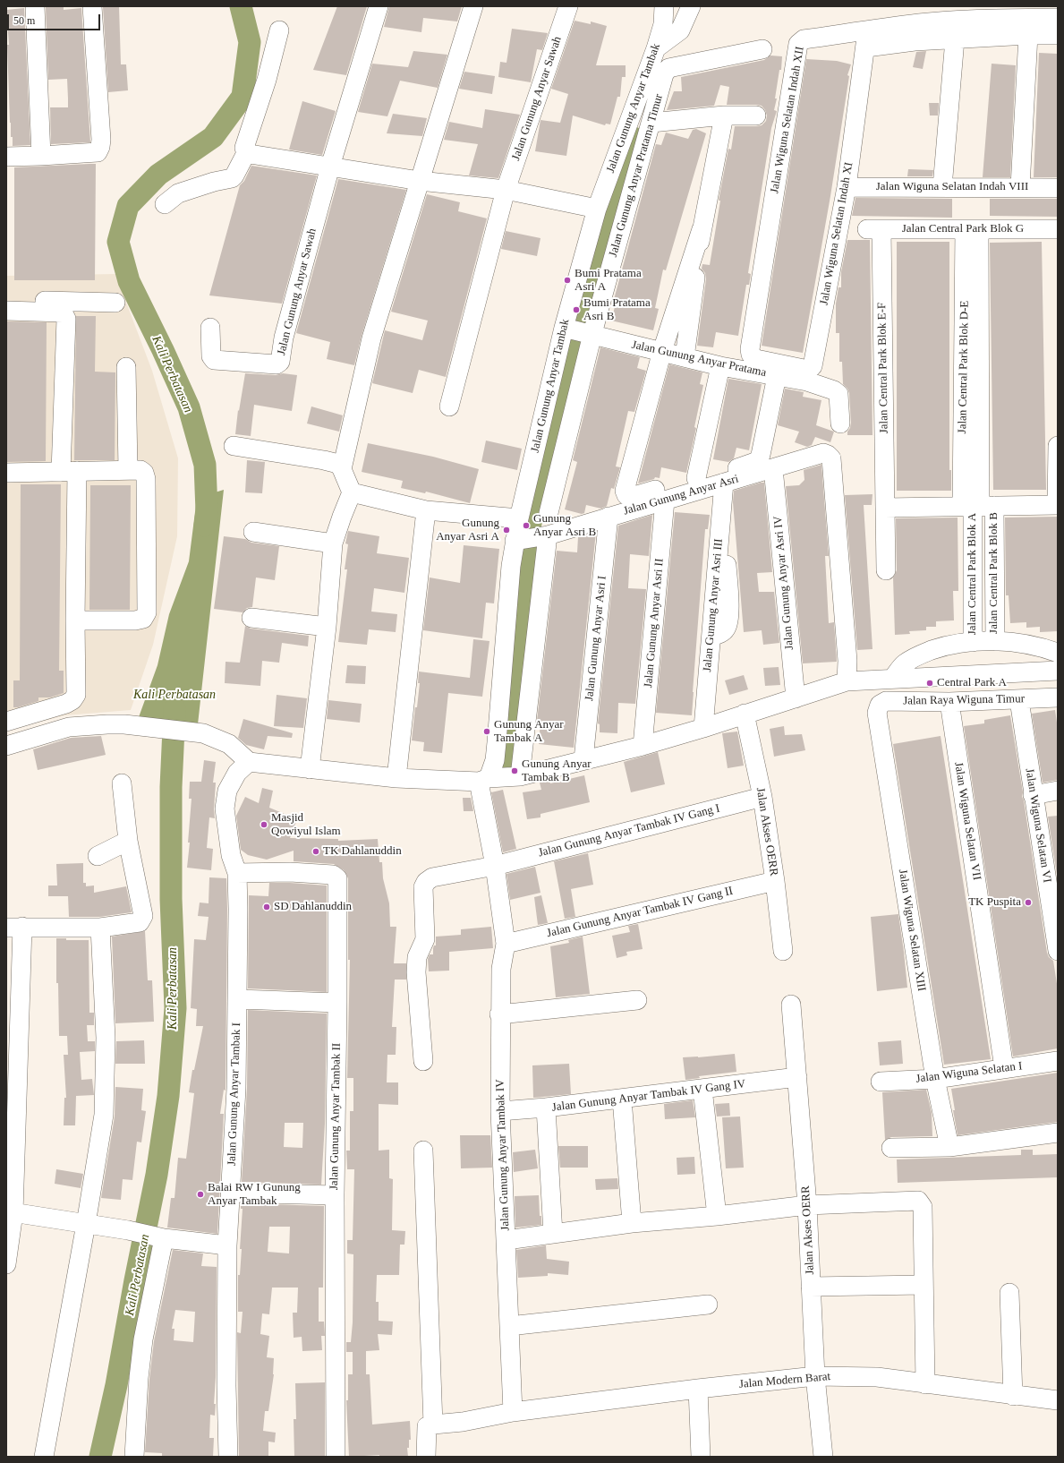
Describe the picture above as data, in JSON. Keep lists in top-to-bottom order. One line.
{"streets":{"street":["Jalan Gunung Anyar Sawah","Jalan Gunung Anyar Tambak","Jalan Wiguna Selatan Indah XII","Jalan Gunung Anyar Pratama Timur","Jalan Wiguna Selatan Indah VIII","Jalan Central Park Blok G","Jalan Wiguna Selatan Indah XI","Jalan Gunung Anyar Pratama","Jalan Central Park Blok D-E","Jalan Central Park Blok E-F","Jalan Gunung Anyar Asri","Jalan Central Park Blok B","Jalan Central Park Blok A","Jalan Gunung Anyar Asri IV","Jalan Gunung Anyar Asri III","Jalan Gunung Anyar Asri II","Jalan Gunung Anyar Asri I","Jalan Raya Wiguna Timur","Jalan Wiguna Selatan VII","Jalan Wiguna Selatan VI","Jalan Gunung Anyar Tambak IV Gang I","Jalan Akses OERR","Jalan Gunung Anyar Tambak IV Gang II","Jalan Wiguna Selatan XIII","Jalan Wiguna Selatan I","Jalan Gunung Anyar Tambak I","Jalan Gunung Anyar Tambak IV Gang IV","Jalan Gunung Anyar Tambak II","Jalan Gunung Anyar Tambak IV","Jalan Modern Barat"]},"crossings":[["Jalan Gunung Anyar Tambak","Jalan Gunung Anyar Pratama Timur"],["Jalan Gunung Anyar Tambak","Jalan Gunung Anyar Pratama"],["Jalan Gunung Anyar Tambak","Jalan Gunung Anyar Asri"],["Jalan Gunung Anyar Tambak","Jalan Raya Wiguna Timur"],["Jalan Gunung Anyar Tambak","Jalan Gunung Anyar Tambak IV"],["Jalan Wiguna Selatan Indah XII","Jalan Wiguna Selatan Indah XI"],["Jalan Gunung Anyar Pratama Timur","Jalan Gunung Anyar Pratama"],["Jalan Wiguna Selatan Indah VIII","Jalan Wiguna Selatan Indah XI"],["Jalan Central Park Blok G","Jalan Central Park Blok D-E"],["Jalan Central Park Blok G","Jalan Central Park Blok E-F"],["Jalan Gunung Anyar Pratama","Jalan Gunung Anyar Asri IV"],["Jalan Central Park Blok D-E","Jalan Central Park Blok B"],["Jalan Central Park Blok D-E","Jalan Central Park Blok A"],["Jalan Central Park Blok E-F","Jalan Central Park Blok A"],["Jalan Gunung Anyar Asri","Jalan Gunung Anyar Asri IV"],["Jalan Gunung Anyar Asri","Jalan Gunung Anyar Asri III"],["Jalan Gunung Anyar Asri","Jalan Gunung Anyar Asri II"],["Jalan Gunung Anyar Asri","Jalan Gunung Anyar Asri I"],["Jalan Gunung Anyar Asri","Jalan Raya Wiguna Timur"],["Jalan Central Park Blok B","Jalan Central Park Blok A"],["Jalan Gunung Anyar Asri IV","Jalan Raya Wiguna Timur"],["Jalan Gunung Anyar Asri III","Jalan Raya Wiguna Timur"],["Jalan Gunung Anyar Asri II","Jalan Raya Wiguna Timur"],["Jalan Gunung Anyar Asri I","Jalan Raya Wiguna Timur"],["Jalan Raya Wiguna Timur","Jalan Wiguna Selatan VII"],["Jalan Raya Wiguna Timur","Jalan Wiguna Selatan VI"],["Jalan Raya Wiguna Timur","Jalan Akses OERR"],["Jalan Raya Wiguna Timur","Jalan Wiguna Selatan XIII"],["Jalan Raya Wiguna Timur","Jalan Gunung Anyar Tambak I"],["Jalan Raya Wiguna Timur","Jalan Gunung Anyar Tambak IV"],["Jalan Wiguna Selatan VII","Jalan Wiguna Selatan I"],["Jalan Gunung Anyar Tambak IV Gang I","Jalan Akses OERR"],["Jalan Gunung Anyar Tambak IV Gang I","Jalan Gunung Anyar Tambak IV"],["Jalan Akses OERR","Jalan Gunung Anyar Tambak IV Gang II"],["Jalan Akses OERR","Jalan Gunung Anyar Tambak IV Gang IV"],["Jalan Akses OERR","Jalan Modern Barat"],["Jalan Gunung Anyar Tambak IV Gang II","Jalan Gunung Anyar Tambak IV"],["Jalan Wiguna Selatan XIII","Jalan Wiguna Selatan I"],["Jalan Gunung Anyar Tambak I","Jalan Gunung Anyar Tambak II"],["Jalan Gunung Anyar Tambak IV Gang IV","Jalan Gunung Anyar Tambak IV"],["Jalan Gunung Anyar Tambak IV","Jalan Modern Barat"]],"water":["Kali Perbatasan"],"places":["Bumi Pratama Asri A","Bumi Pratama Asri B","Gunung Anyar Asri B","Gunung Anyar Asri A","Central Park A","Gunung Anyar Tambak A","Gunung Anyar Tambak B","Masjid Qowiyul Islam","TK Dahlanuddin","TK Puspita","SD Dahlanuddin","Balai RW I Gunung Anyar Tambak"],"scale_bar":"50 m"}
